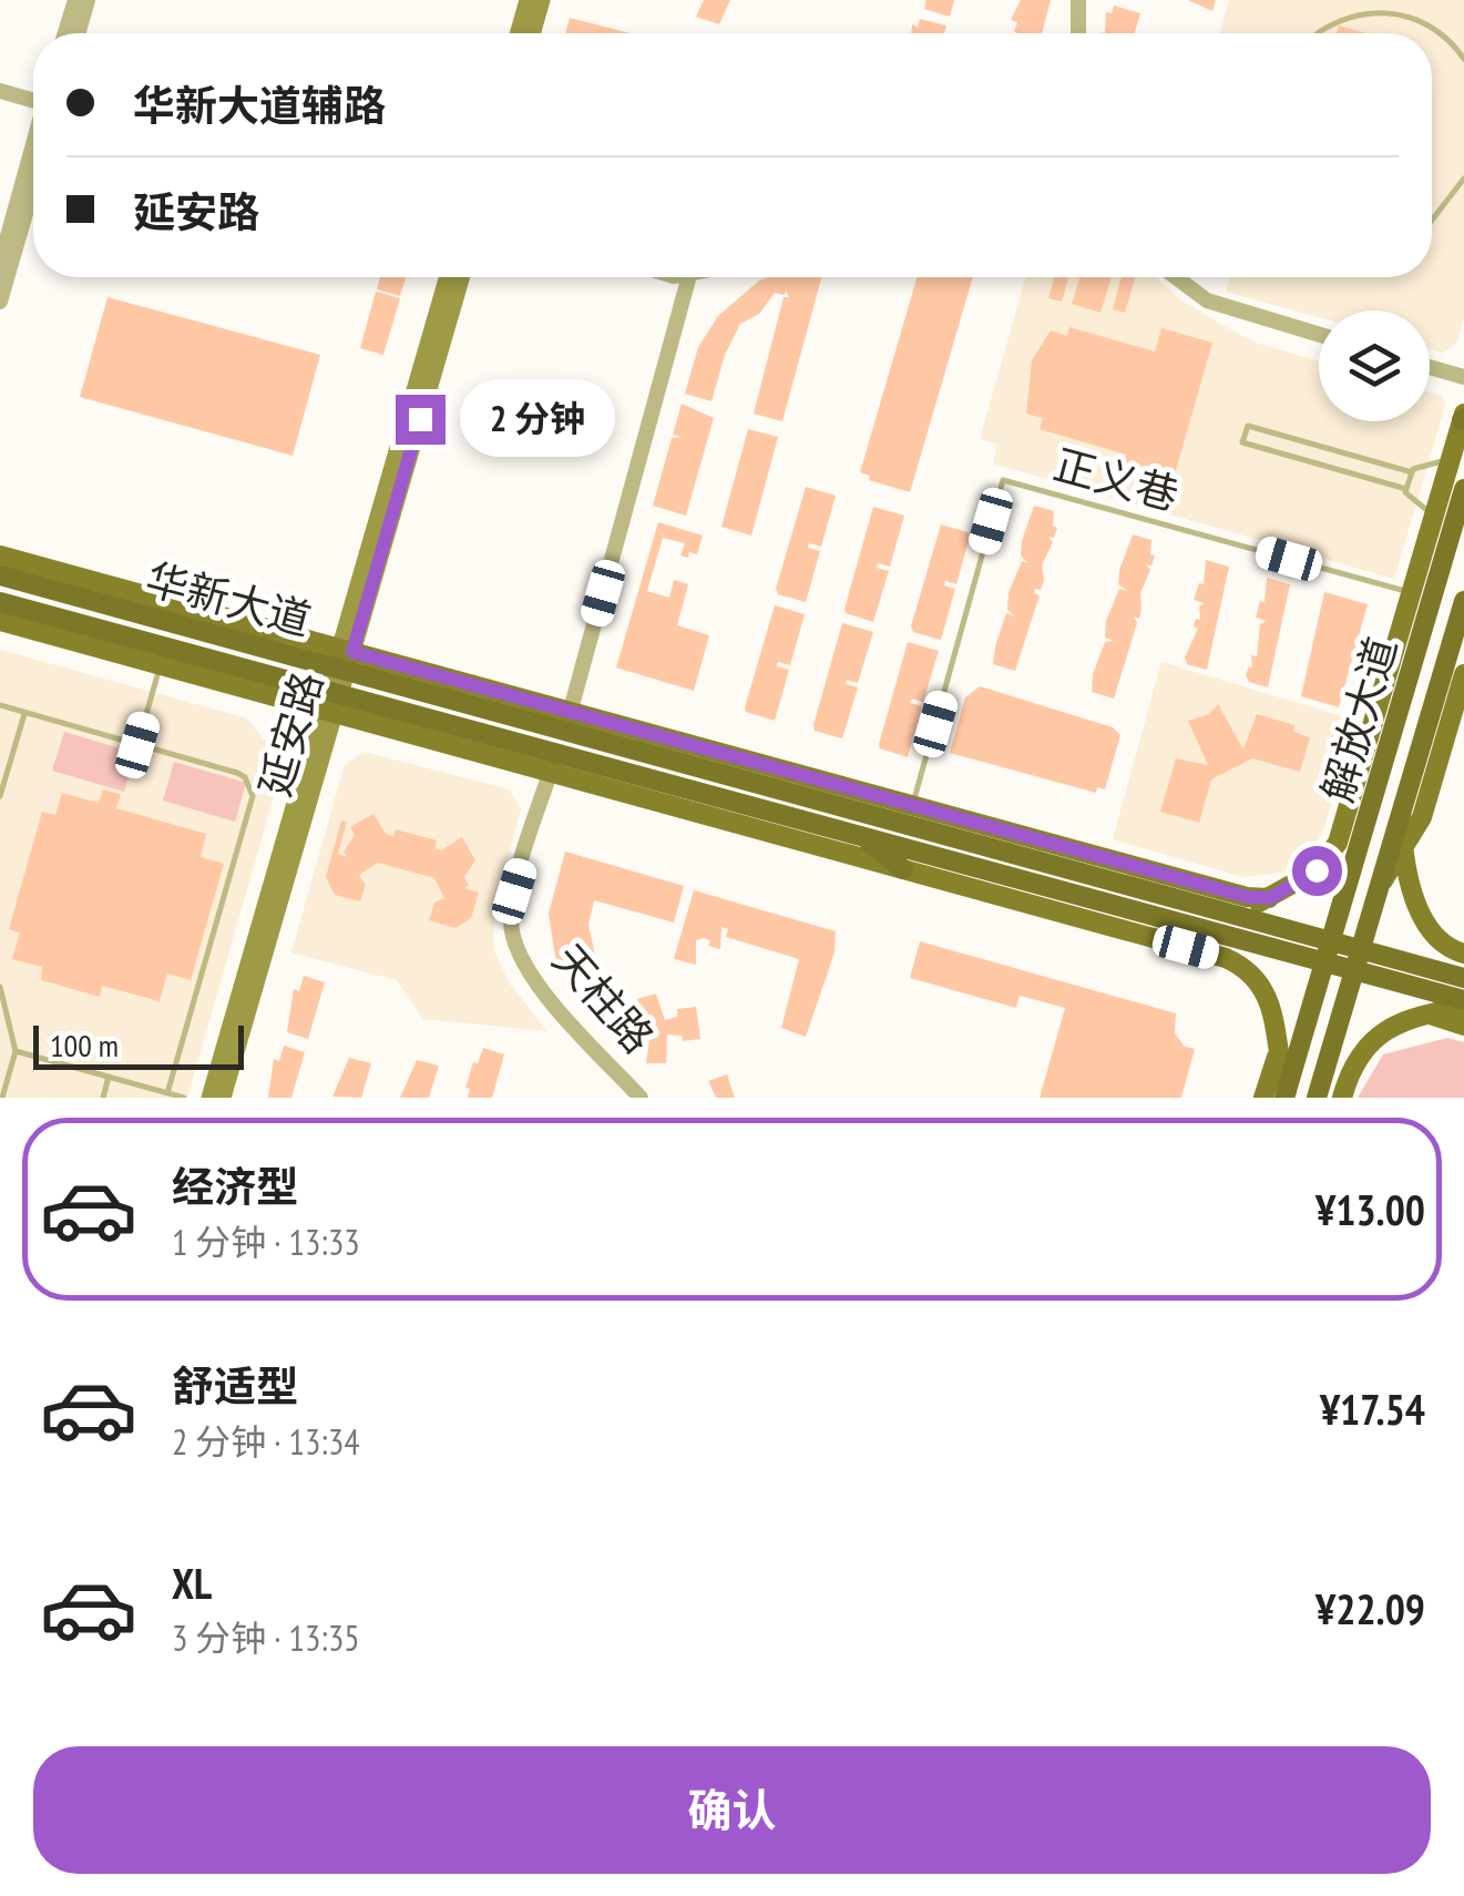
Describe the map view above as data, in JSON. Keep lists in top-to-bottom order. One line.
{"streets":{"highway":["华新大道","解放大道"],"main road":["延安路"],"street":["天柱路"],"lane":["正义巷"]},"crossings":[["华新大道","解放大道"],["华新大道","延安路"],["华新大道","天柱路"]],"scale_bar":"100 m","page":{"banner":["华新大道辅路","延安路"],"bubble":"2 分钟","scale":"100 m","list":[{"name":"经济型","note":"1 分钟 · 13:33","value":"¥13.00"},{"name":"舒适型","note":"2 分钟 · 13:34","value":"¥17.54"},{"name":"XL","note":"3 分钟 · 13:35","value":"¥22.09"}],"buttons":"确认"}}
